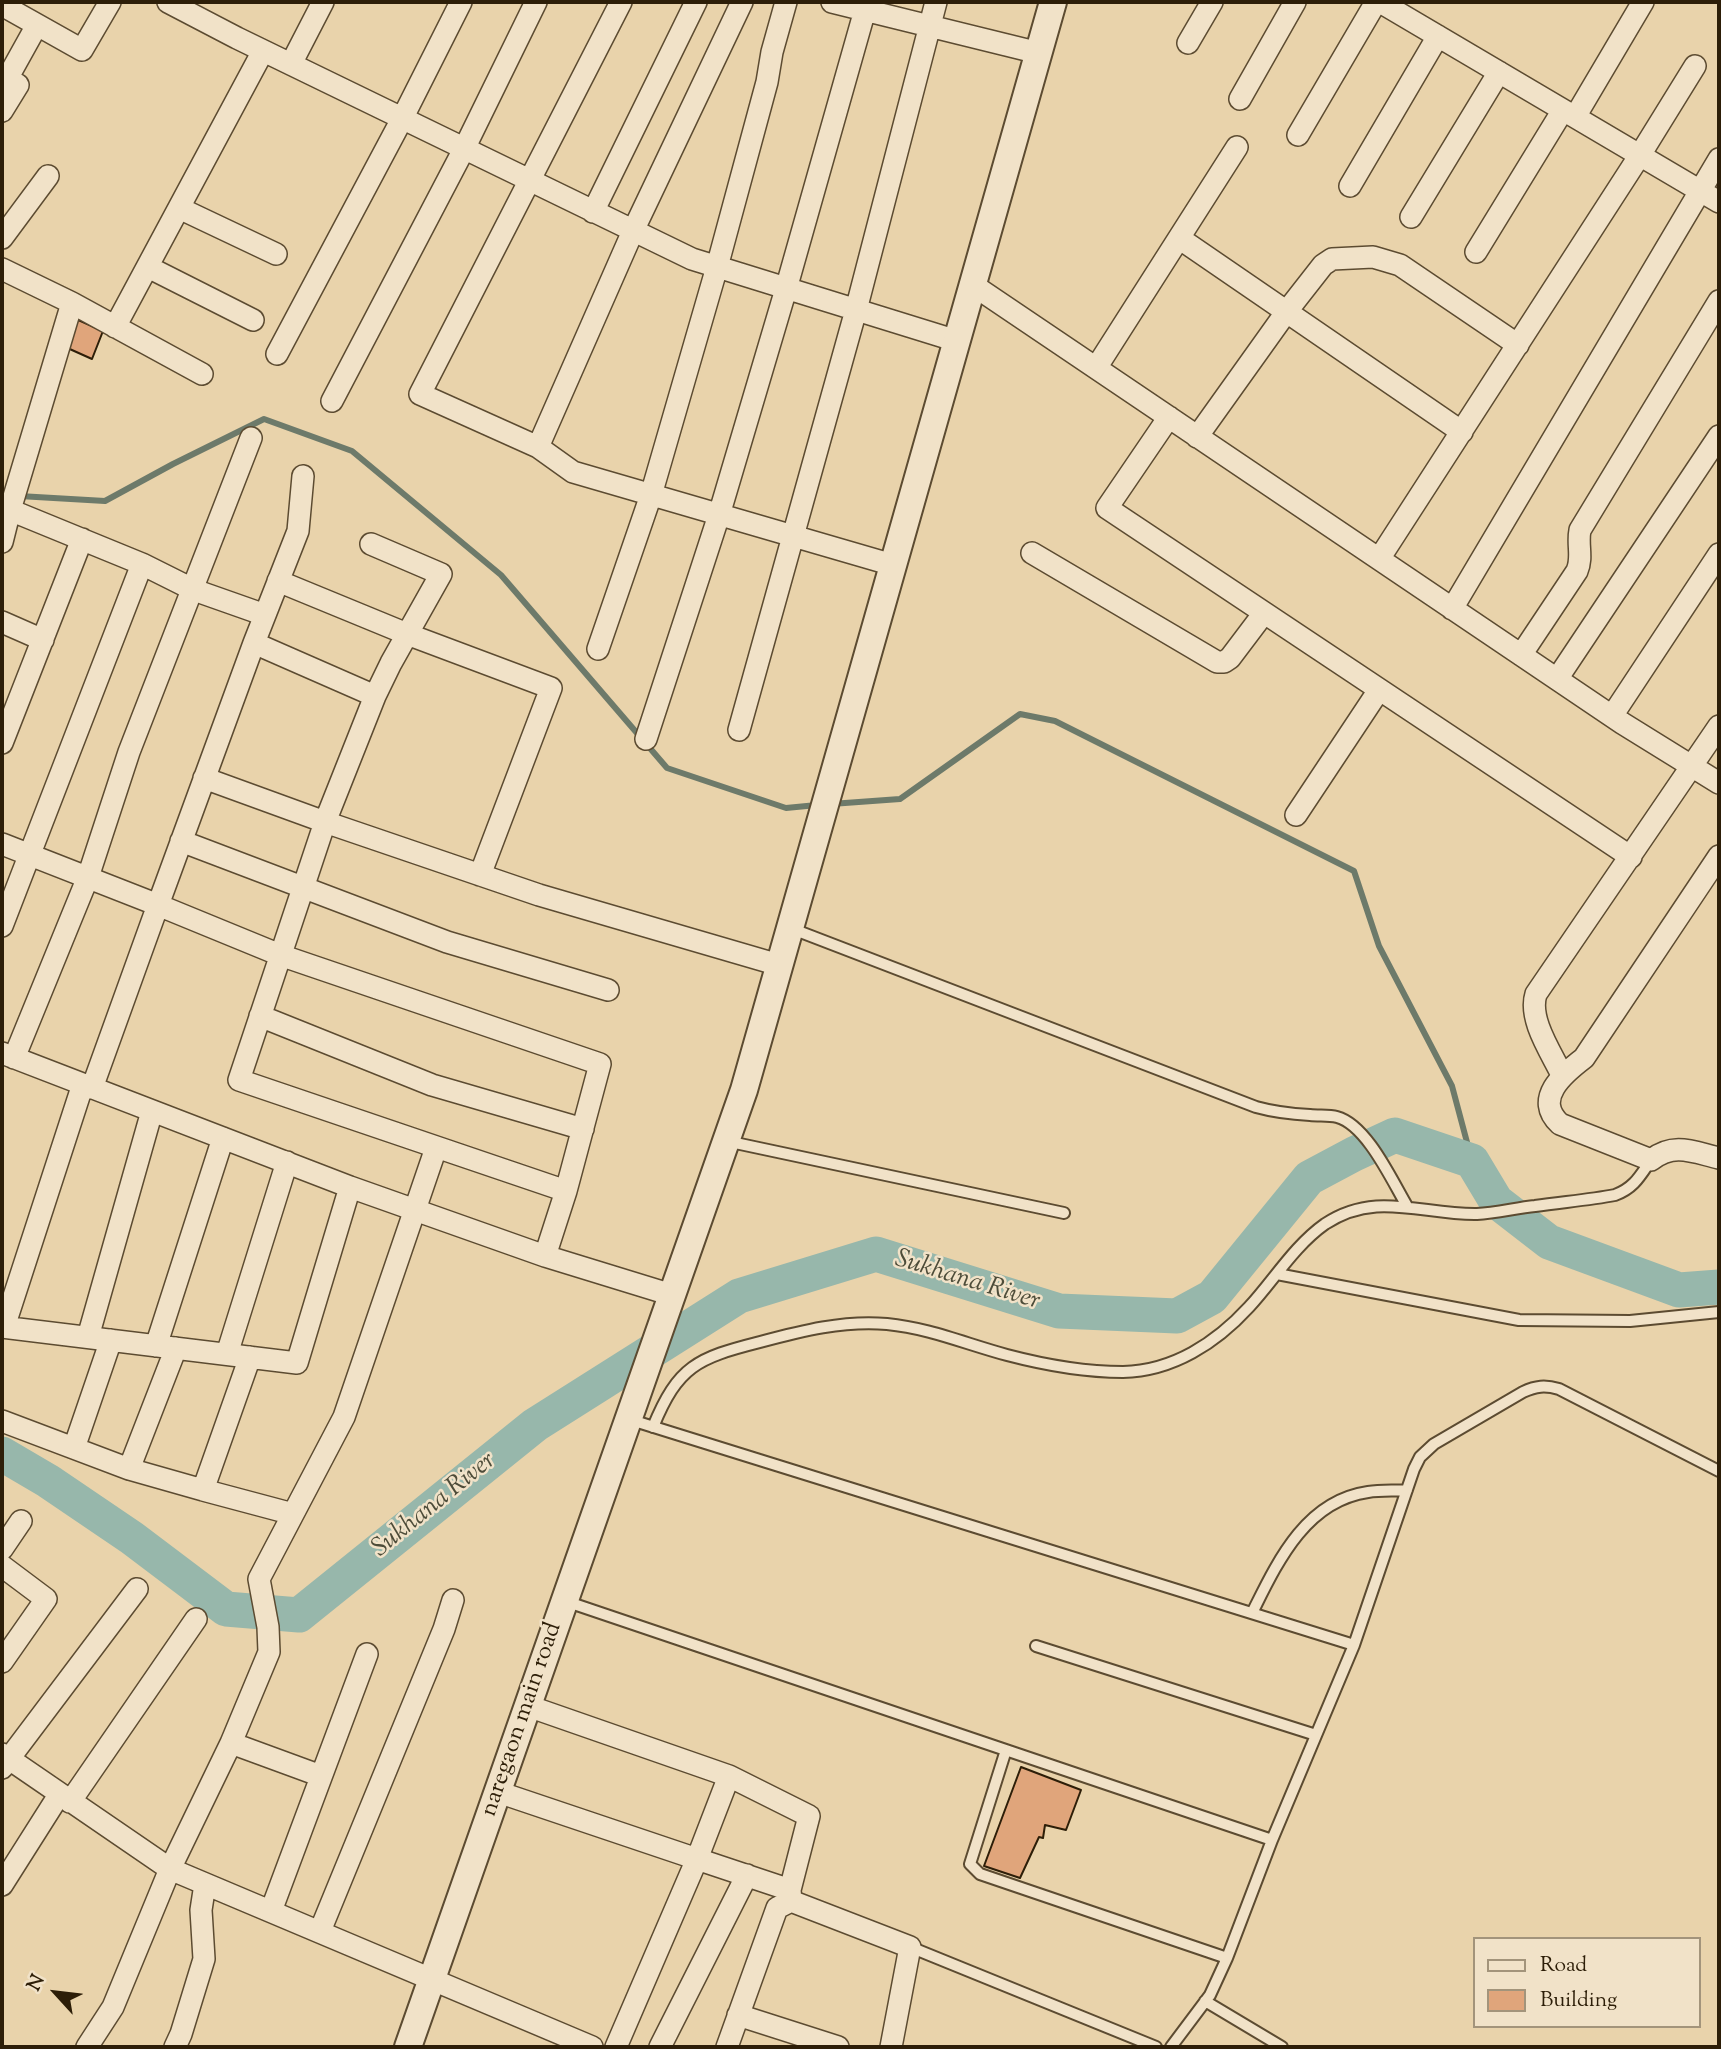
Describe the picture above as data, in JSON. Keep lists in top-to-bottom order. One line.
{"streets":{"street":["naregaon main road"]},"water":["Sukhana River"],"legend":["Road","Building"],"north":"top left"}
